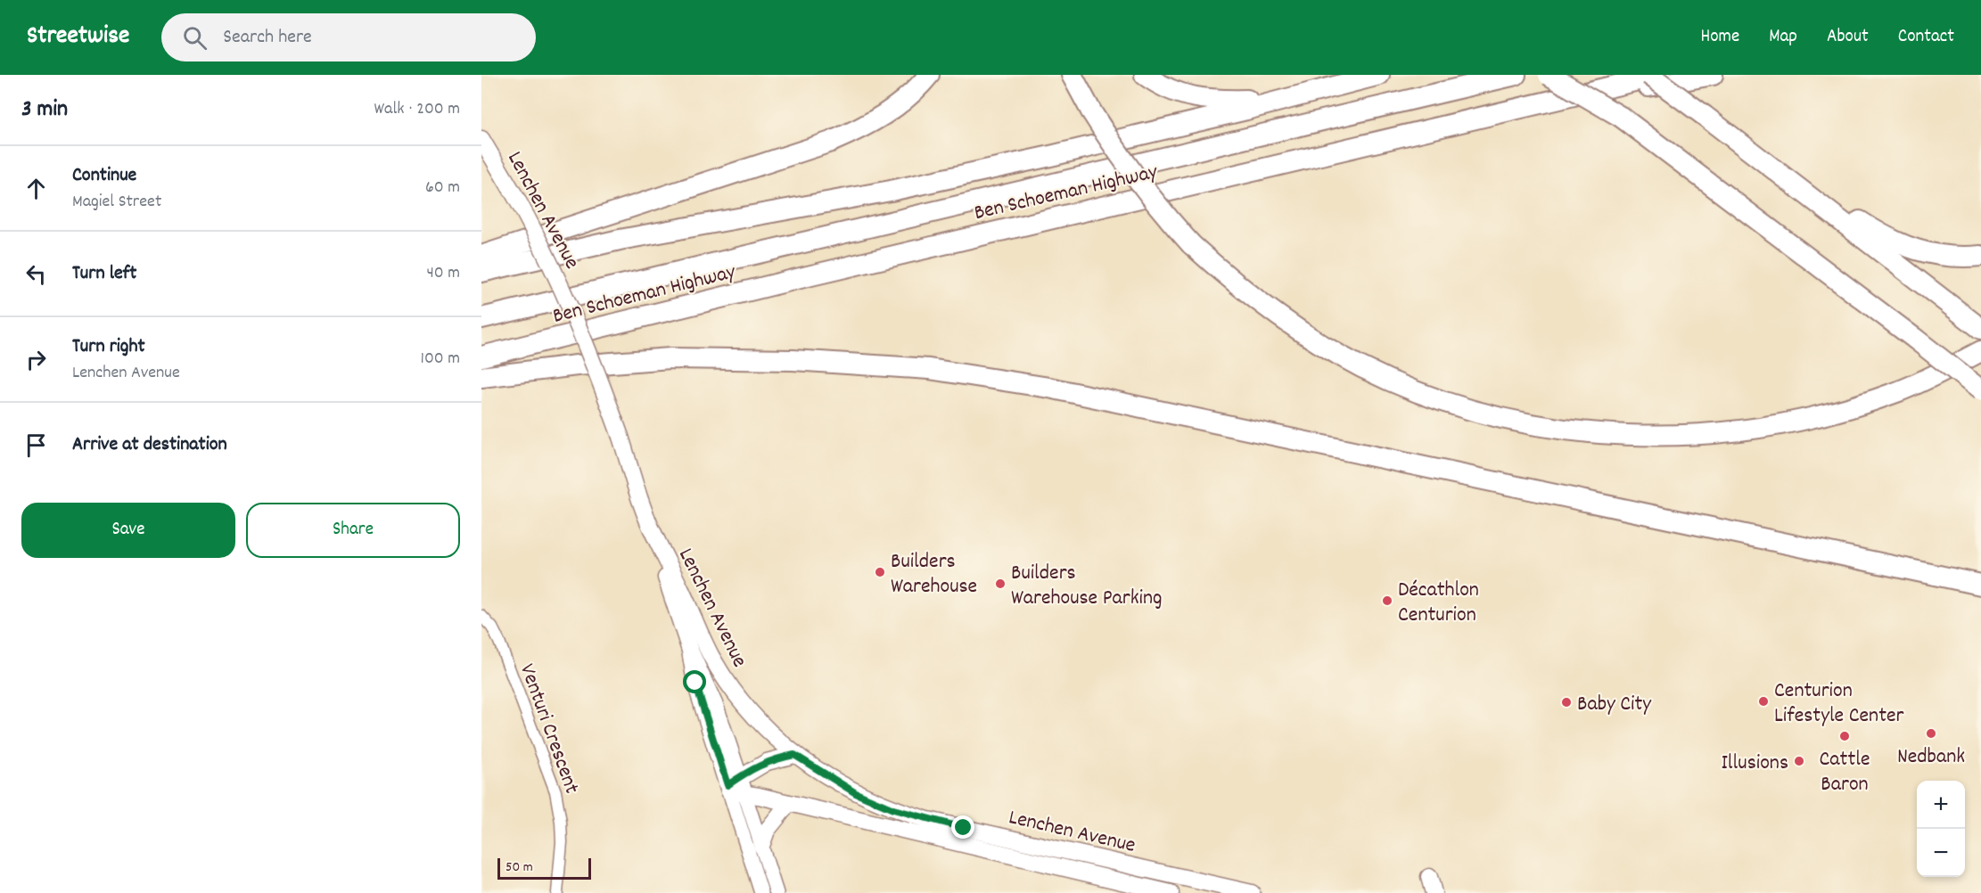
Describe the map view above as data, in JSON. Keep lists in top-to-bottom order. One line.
{"streets":{"highway":["Ben Schoeman Highway"],"main road":["Lenchen Avenue"],"street":["Venturi Crescent"]},"places":["Builders Warehouse","Builders Warehouse Parking","Décathlon Centurion","Centurion Lifestyle Center","Baby City","Nedbank","Cattle Baron","Illusions"],"scale_bar":"50 m","page":{"header":"Streetwise","search":"Search here","nav":["Home","Map","About","Contact"],"heading":["3 min","Walk · 200 m"],"list":[["Continue","Magiel Street","60 m"],["Turn left","40 m"],["Turn right","Lenchen Avenue","100 m"],"Arrive at destination"],"buttons":["Save","Share"],"map_buttons":["+","−"],"scale":"50 m"}}
